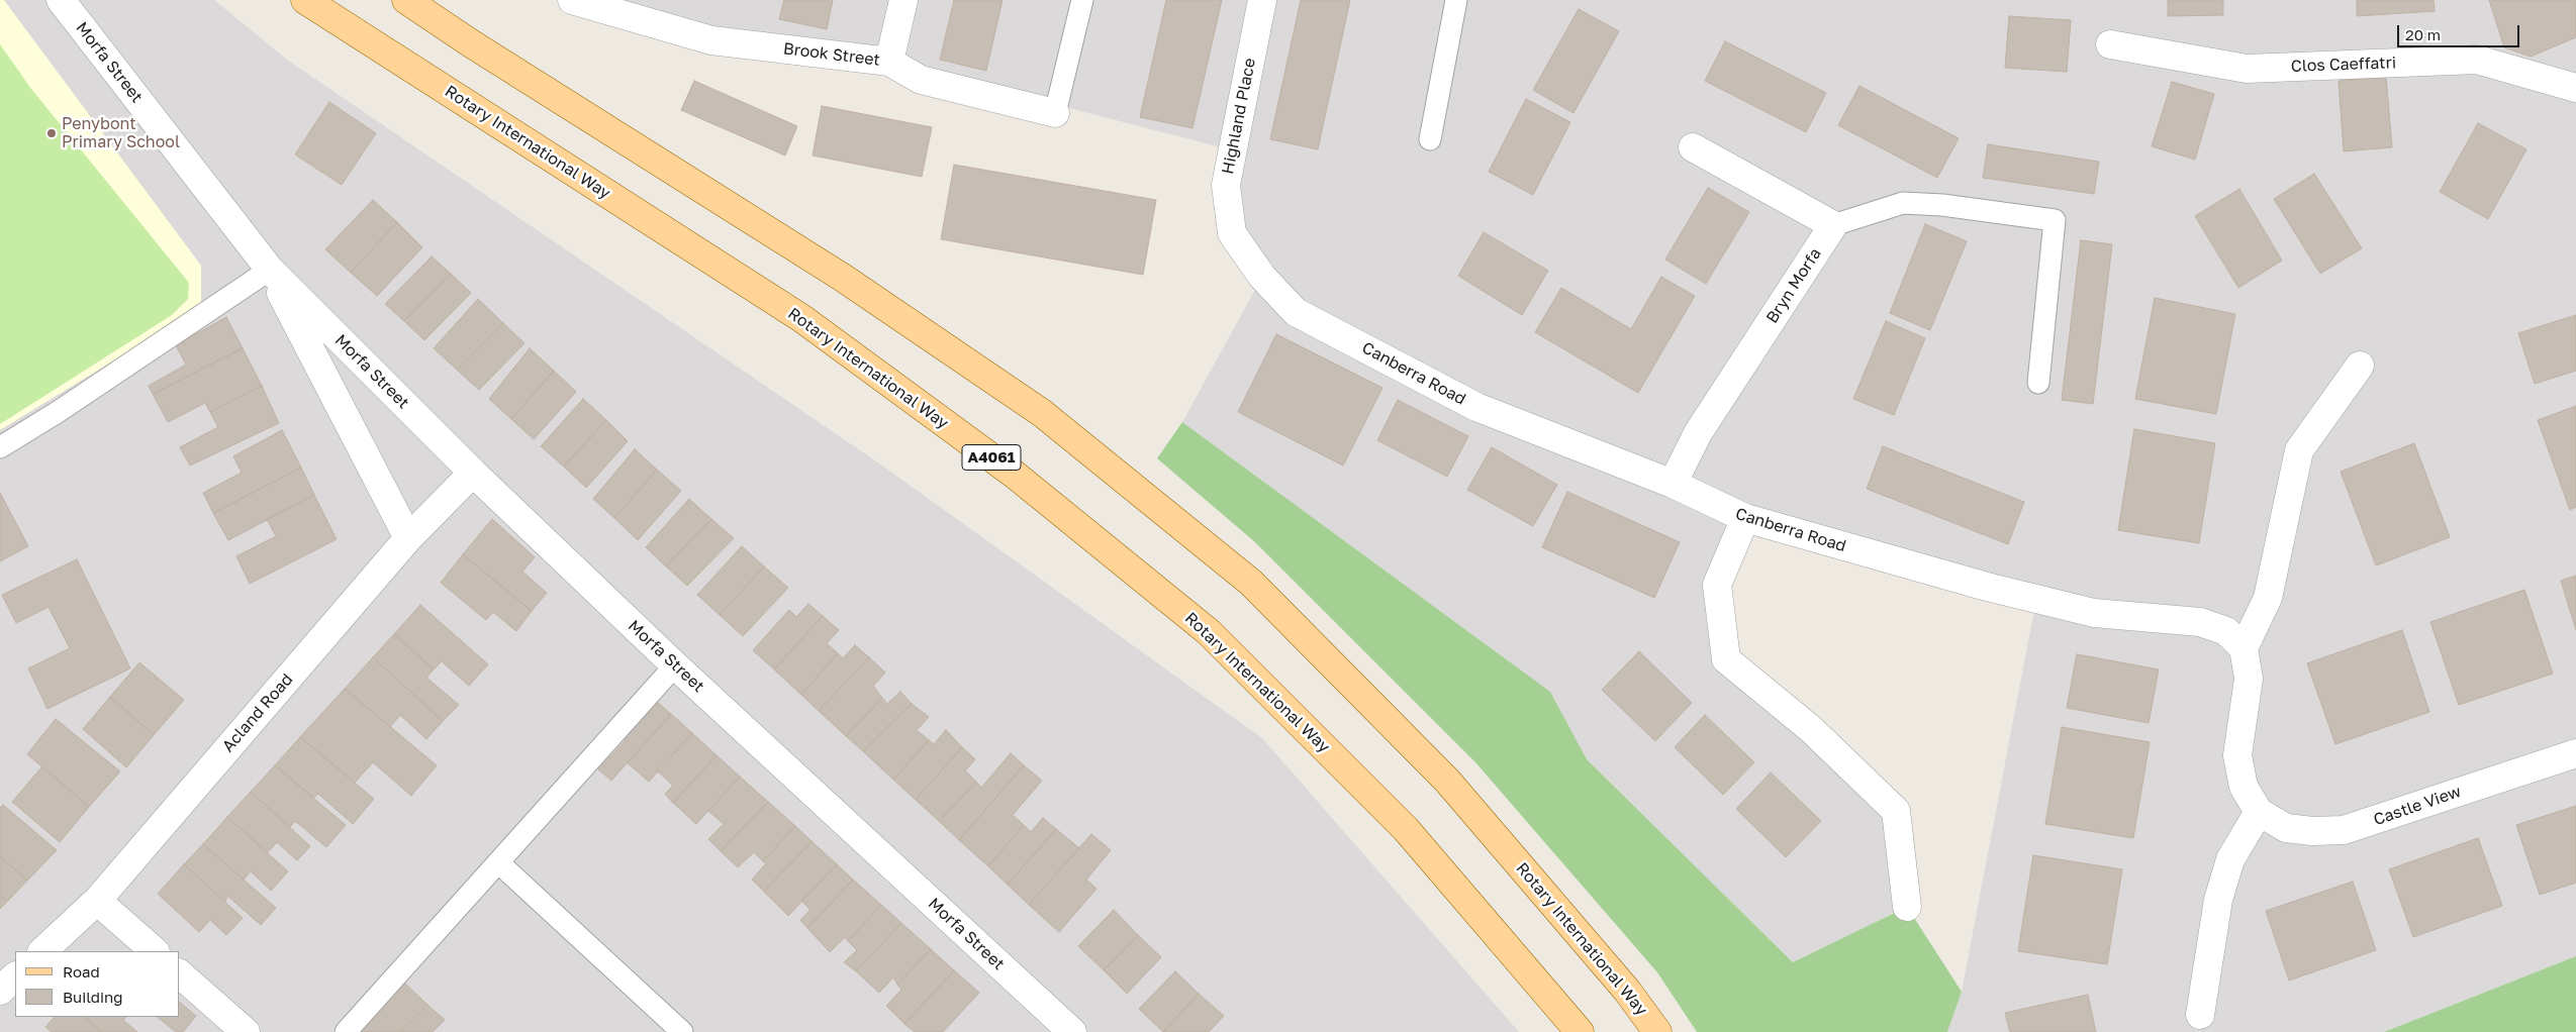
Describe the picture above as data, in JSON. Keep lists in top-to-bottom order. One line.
{"streets":{"main road":["Rotary International Way","A4061"],"street":["Brook Street","Morfa Street","Clos Caeffatri","Highland Place","Bryn Morfa","Canberra Road","Acland Road","Castle View"]},"crossings":[["Morfa Street","Acland Road"],["Highland Place","Canberra Road"],["Bryn Morfa","Canberra Road"]],"places":["Penybont Primary School"],"legend":["Road","Building"],"scale_bar":"20 m"}
